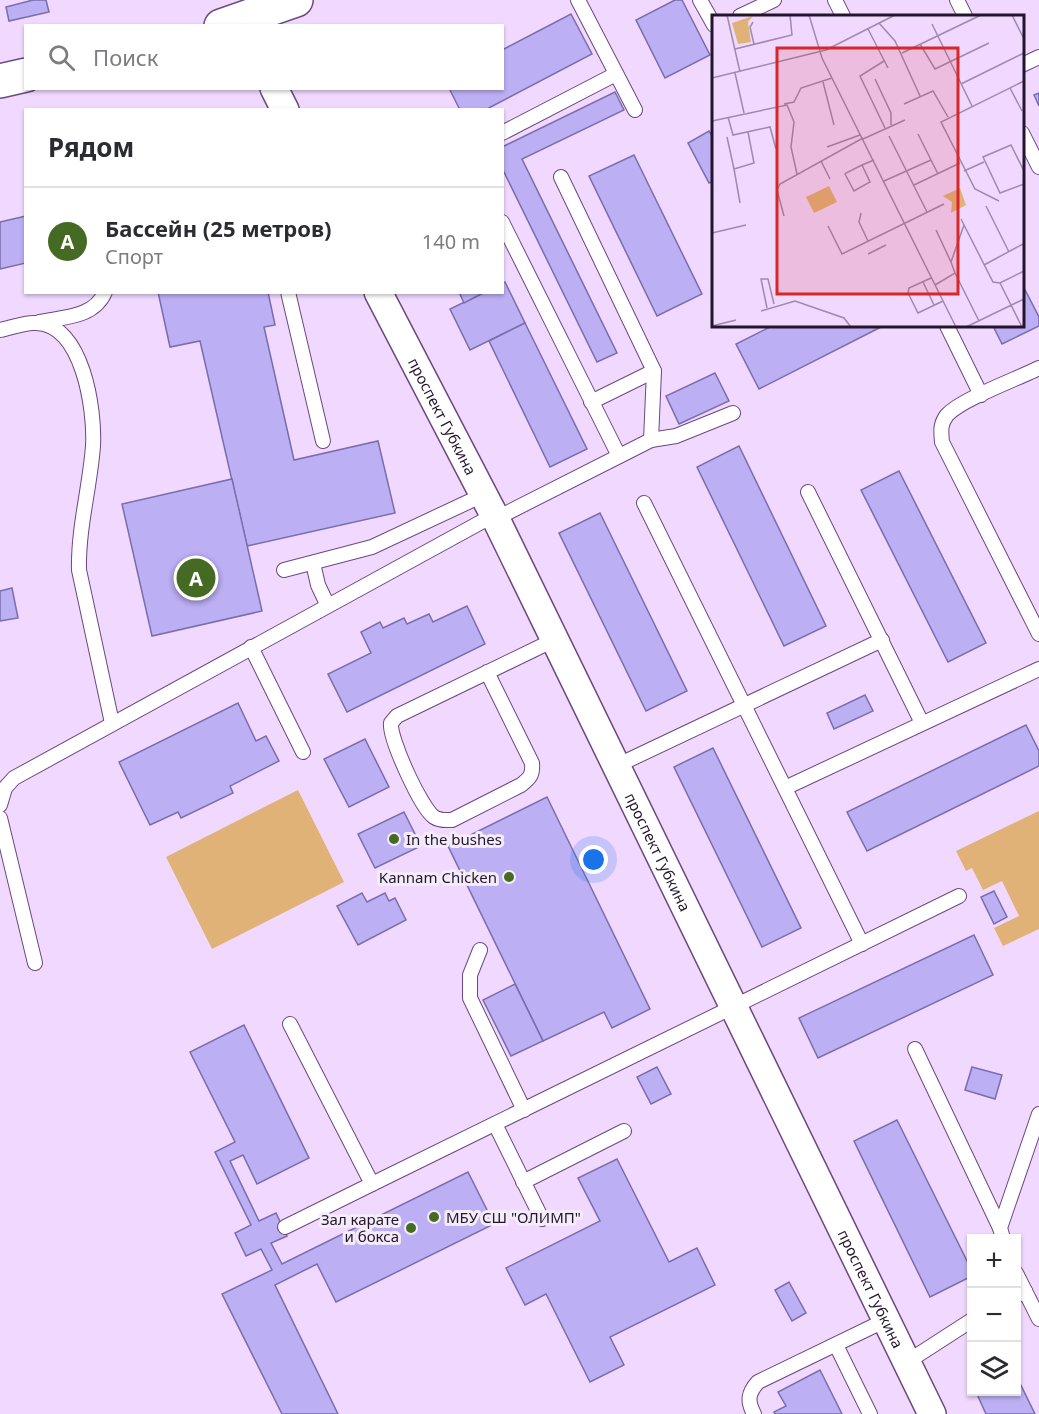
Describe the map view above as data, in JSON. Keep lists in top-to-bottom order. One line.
{"streets":{"street":["проспект Губкина"]},"places":["In the bushes","Kannam Chicken","МБУ СШ \"ОЛИМП\"","Зал карате и бокса"],"page":{"search":"Поиск","heading":"Рядом","list":[{"mark":"A","name":"Бассейн (25 метров)","note":"Спорт","value":"140 m"}],"pins":"A","map_buttons":["+","−"]}}
